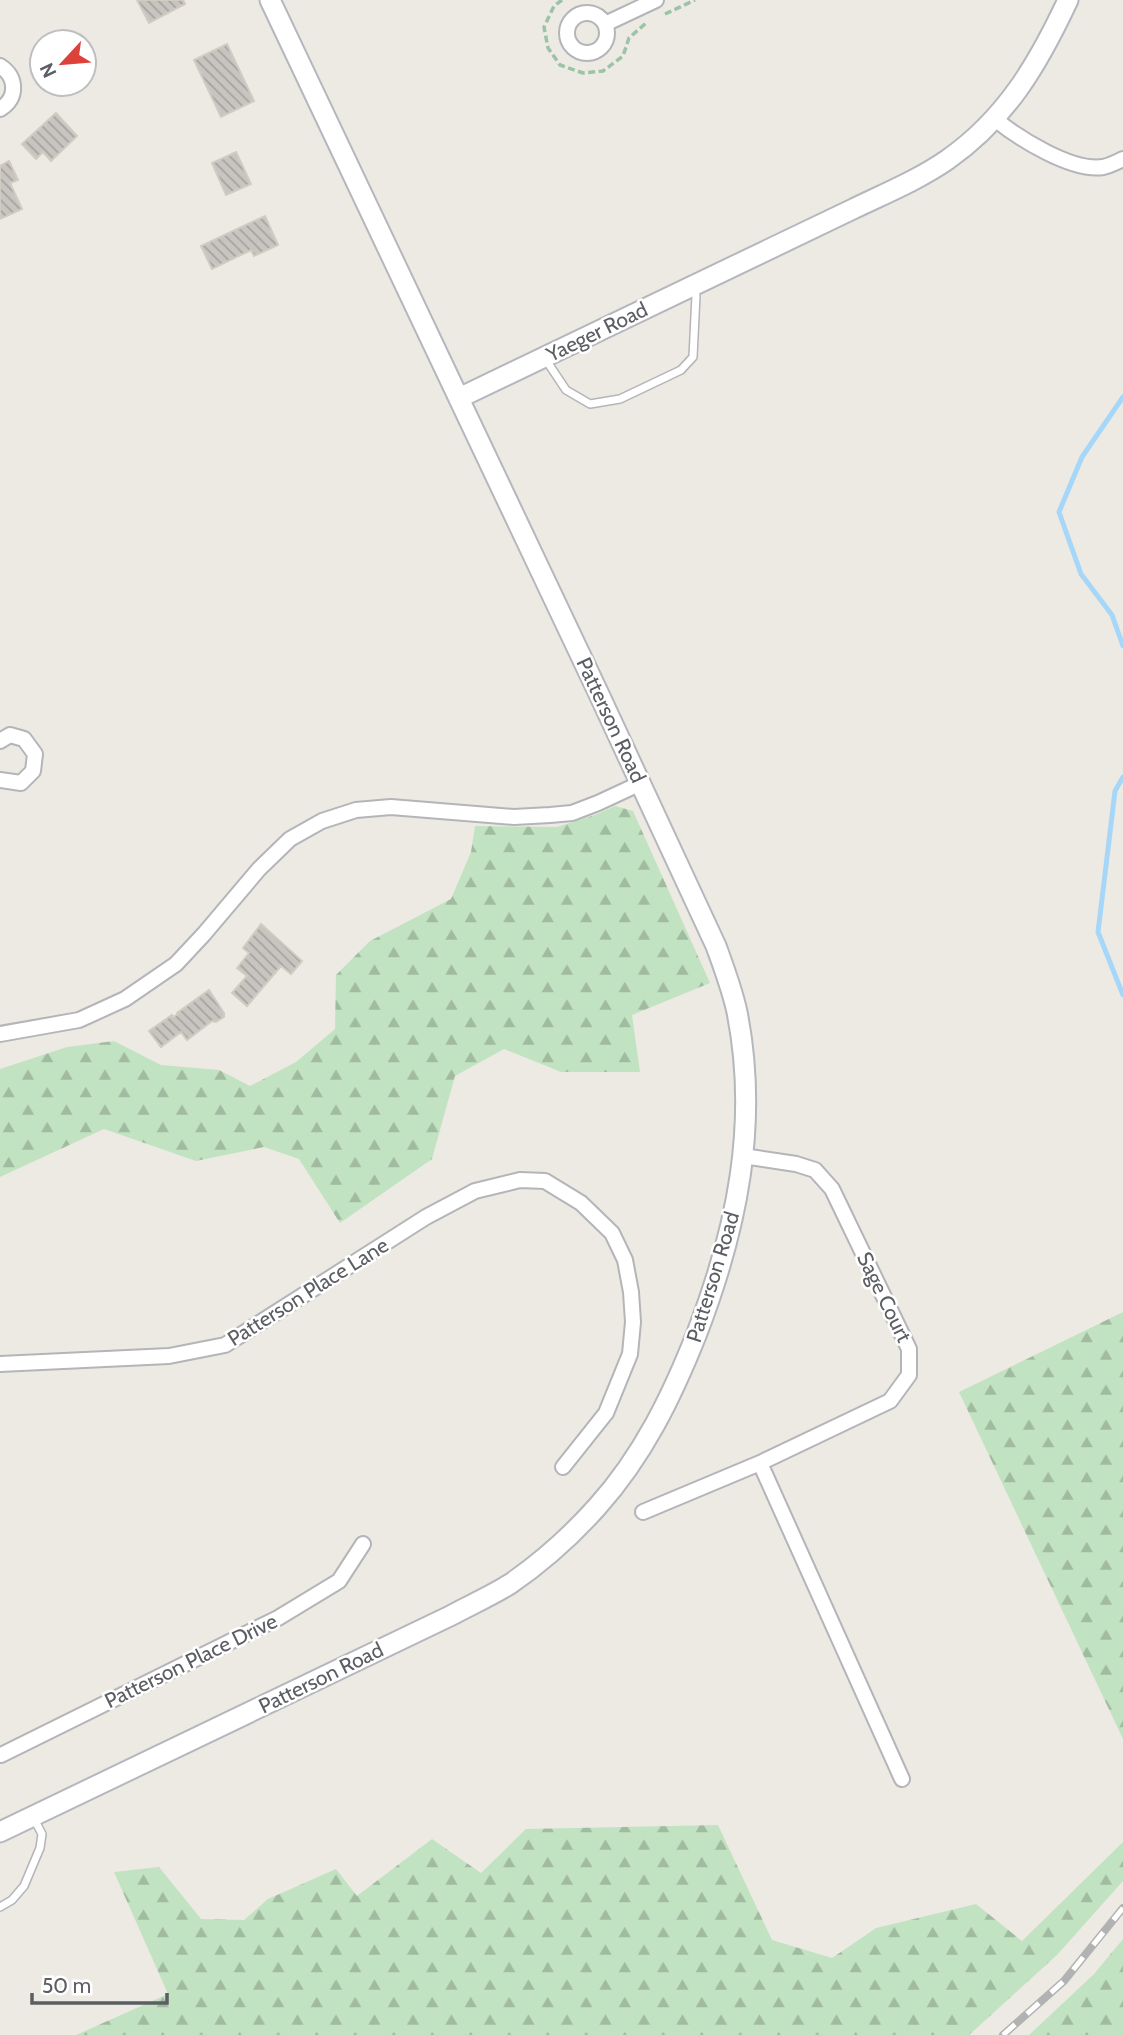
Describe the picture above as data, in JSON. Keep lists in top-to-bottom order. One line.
{"streets":{"street":["Yaeger Road","Patterson Road","Patterson Place Lane","Sage Court","Patterson Place Drive"]},"crossings":[["Yaeger Road","Patterson Road"],["Patterson Road","Sage Court"]],"scale_bar":"50 m","north":"bottom left"}
